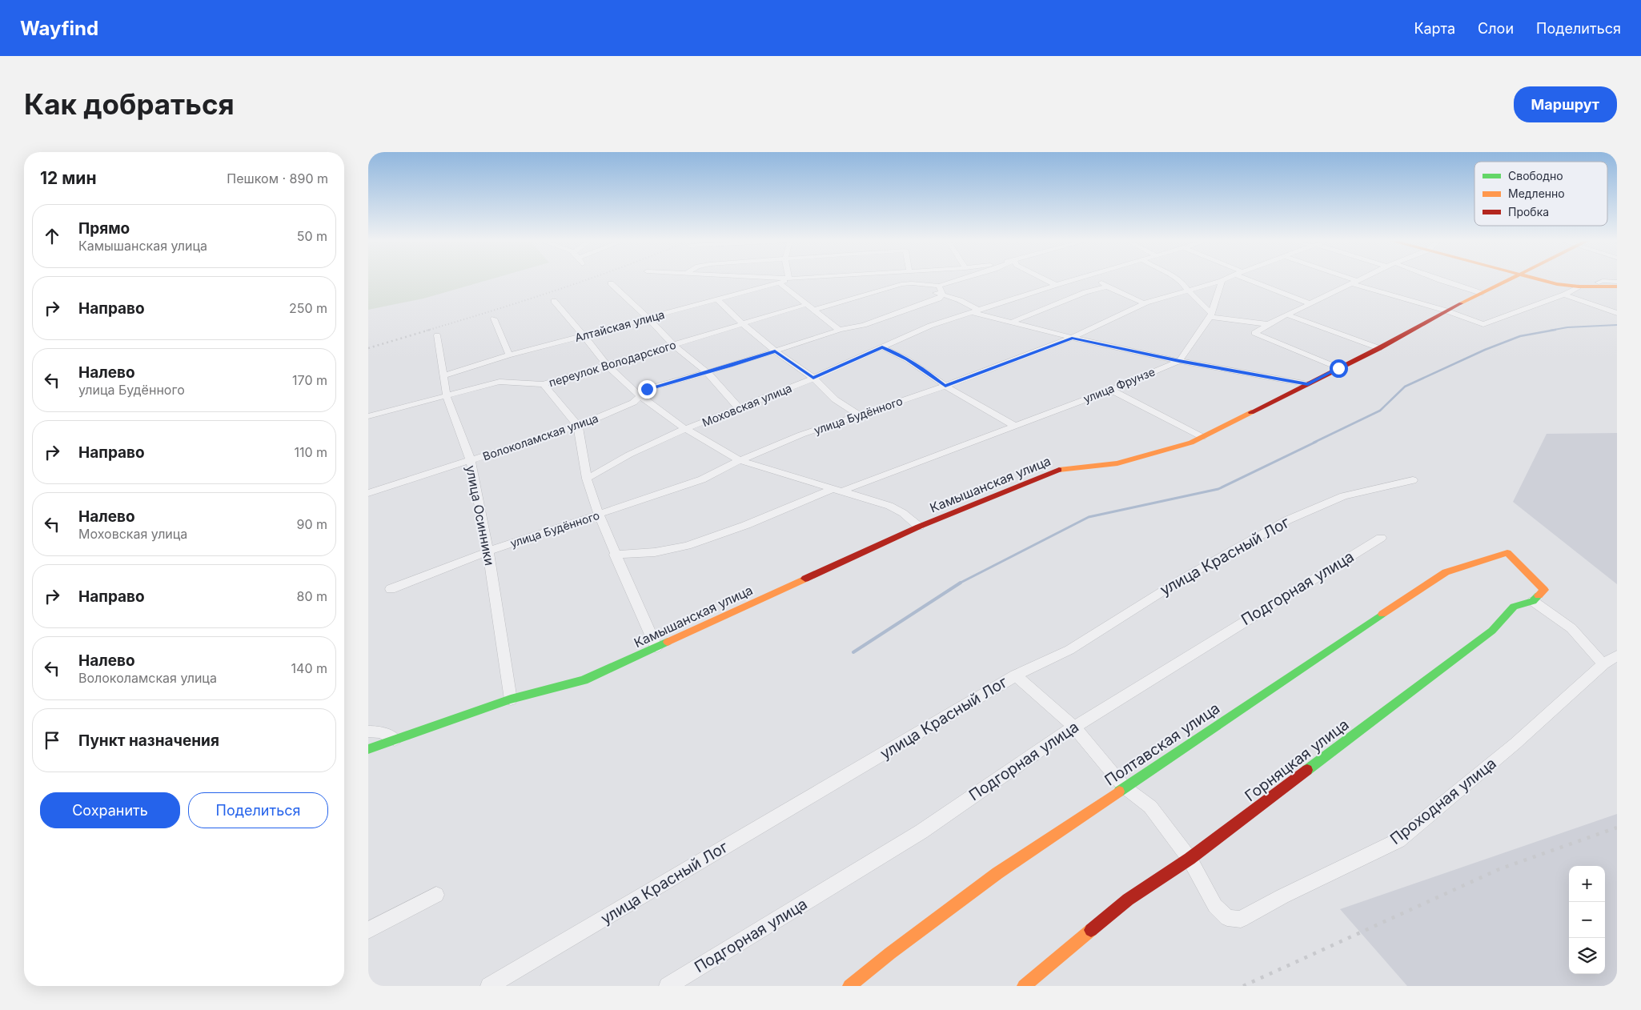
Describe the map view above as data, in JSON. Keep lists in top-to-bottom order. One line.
{"streets":{"street":["Алтайская улица","переулок Володарского","улица Фрунзе","Моховская улица","улица Будённого","Волоколамская улица","Камышанская улица","улица Осинники","улица Красный Лог","Подгорная улица","Полтавская улица","Горняцкая улица","Проходная улица"]},"crossings":[["Алтайская улица","улица Осинники"],["переулок Володарского","улица Осинники"],["улица Будённого","улица Осинники"],["Волоколамская улица","улица Осинники"],["Камышанская улица","улица Осинники"],["улица Красный Лог","Проходная улица"],["Подгорная улица","Проходная улица"],["Полтавская улица","Горняцкая улица"],["Полтавская улица","Проходная улица"],["Горняцкая улица","Проходная улица"]],"legend":["Свободно","Медленно","Пробка"],"page":{"header":"Wayfind","nav":["Карта","Слои","Поделиться"],"buttons":["Маршрут",["Сохранить","Поделиться"]],"title":"Как добраться","heading":["12 мин","Пешком · 890 m"],"list":[["Прямо","Камышанская улица","50 m"],["Направо","250 m"],["Налево","улица Будённого","170 m"],["Направо","110 m"],["Налево","Моховская улица","90 m"],["Направо","80 m"],["Налево","Волоколамская улица","140 m"],"Пункт назначения"],"map_buttons":["+","−"]}}
